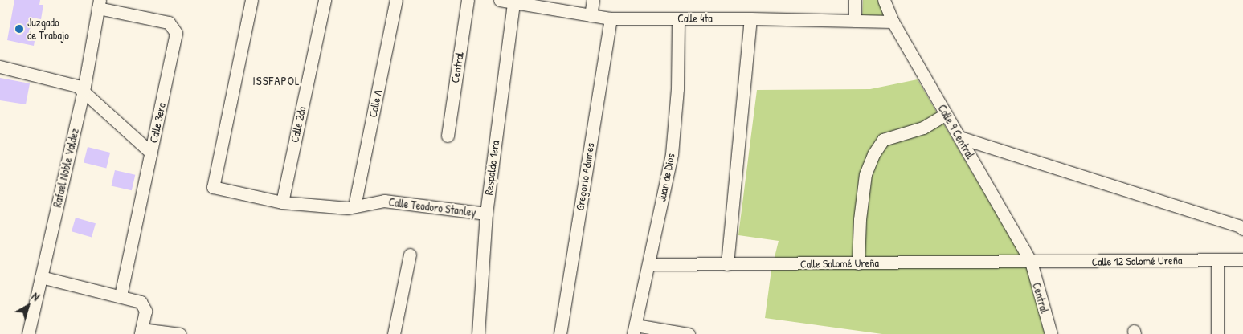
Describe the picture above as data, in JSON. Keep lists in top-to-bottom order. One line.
{"streets":{"street":["Calle 4ta","Central","Calle A","Calle 3era","Calle 2da","Calle 9 Central","Rafael Noble Valdez","Respaldo 1era","Gregorio Adames","Juan de Dios","Calle Teodoro Stanley","Calle 12 Salomé Ureña","Calle Salomé Ureña"]},"crossings":[["Calle 4ta","Calle 9 Central"],["Calle 4ta","Respaldo 1era"],["Calle 4ta","Gregorio Adames"],["Calle 4ta","Juan de Dios"],["Central","Calle 9 Central"],["Central","Calle 12 Salomé Ureña"],["Central","Calle Salomé Ureña"],["Calle A","Calle Teodoro Stanley"],["Calle 3era","Rafael Noble Valdez"],["Calle 2da","Calle Teodoro Stanley"],["Calle 9 Central","Calle 12 Salomé Ureña"],["Calle 9 Central","Calle Salomé Ureña"],["Respaldo 1era","Calle Teodoro Stanley"],["Juan de Dios","Calle Salomé Ureña"],["Calle 12 Salomé Ureña","Calle Salomé Ureña"]],"districts":["ISSFAPOL"],"places":["Juzgado de Trabajo"],"north":"top right"}
